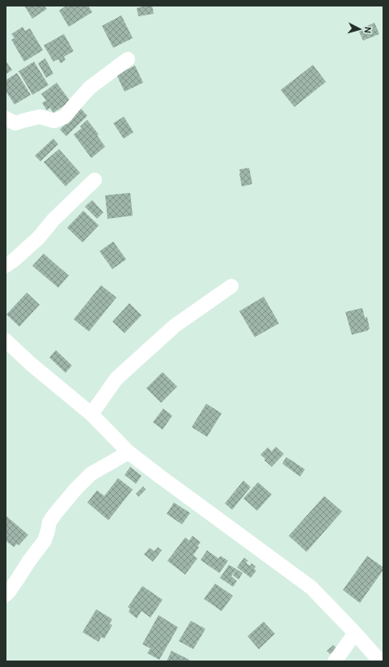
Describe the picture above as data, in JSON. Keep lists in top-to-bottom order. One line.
{"north":"right"}
